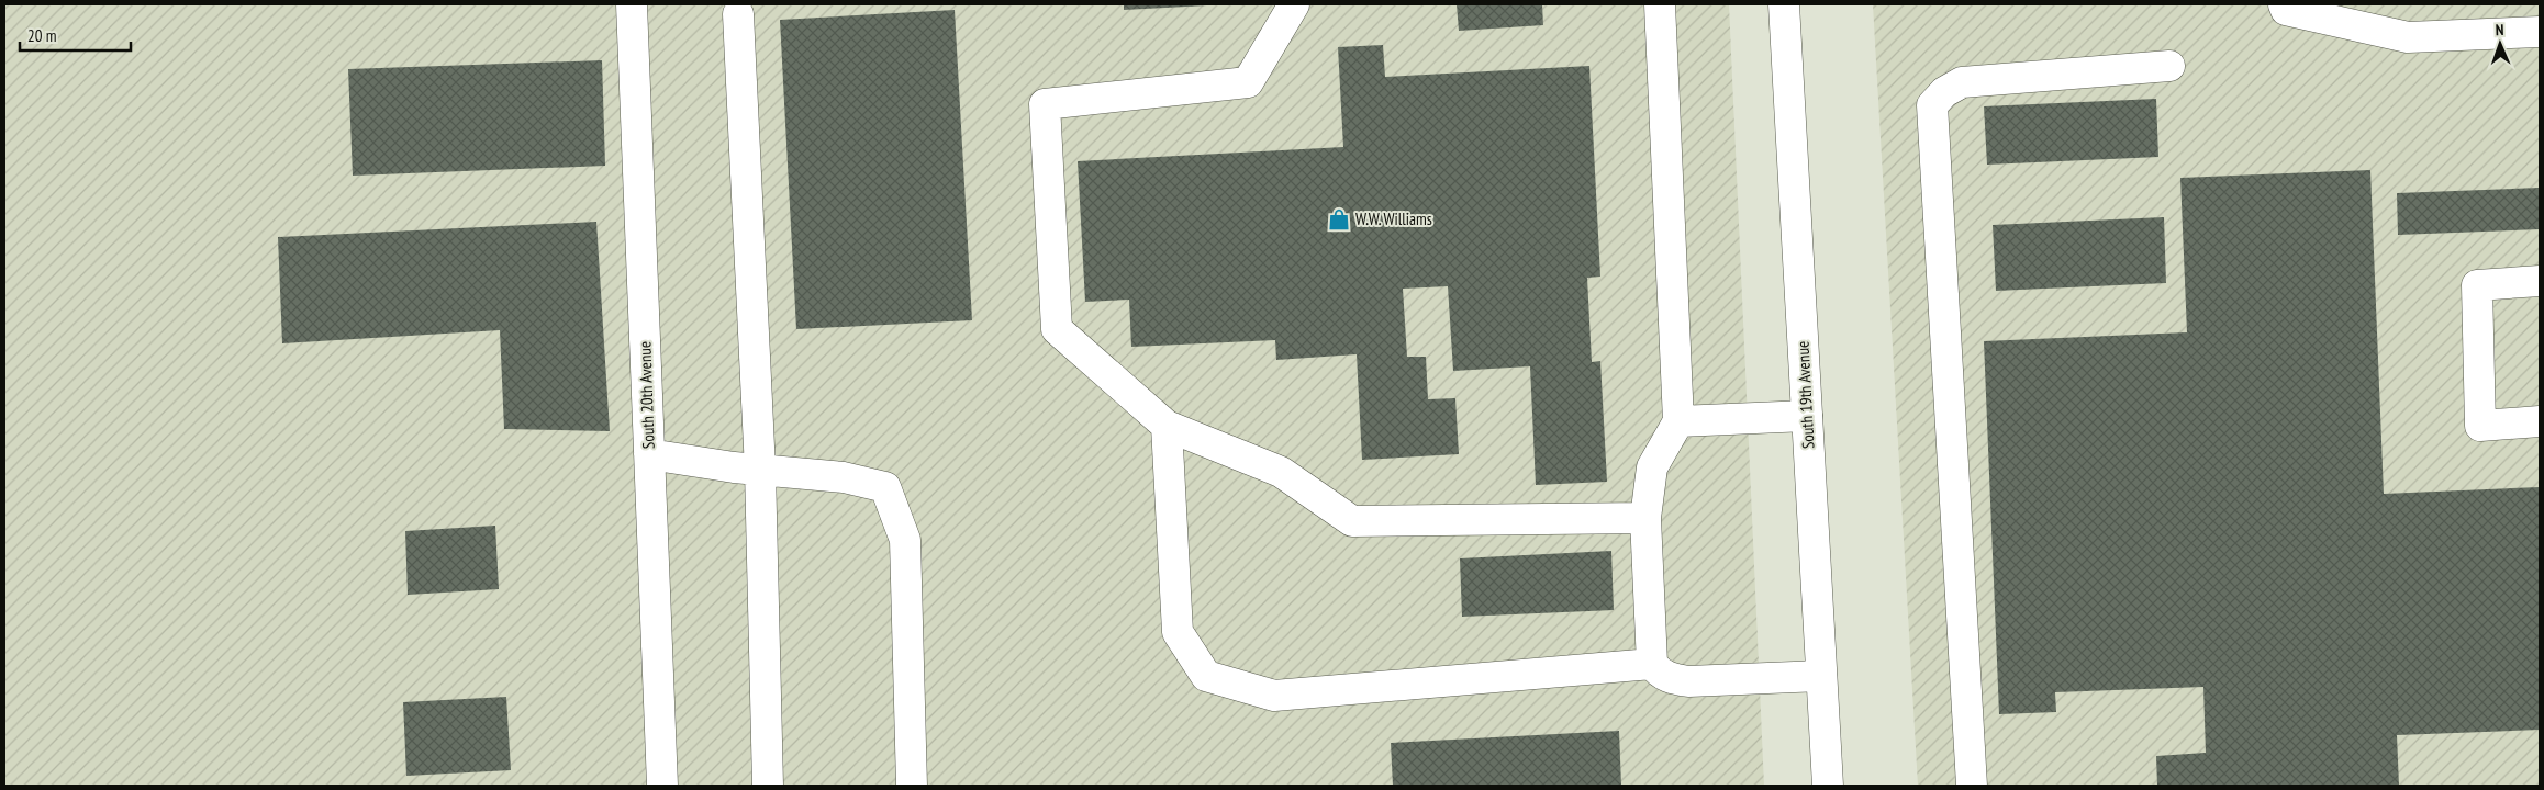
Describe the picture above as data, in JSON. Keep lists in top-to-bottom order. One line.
{"streets":{"main road":["South 20th Avenue","South 19th Avenue"]},"places":{"shop":["W.W. Williams"]},"scale_bar":"20 m","north":"top"}
